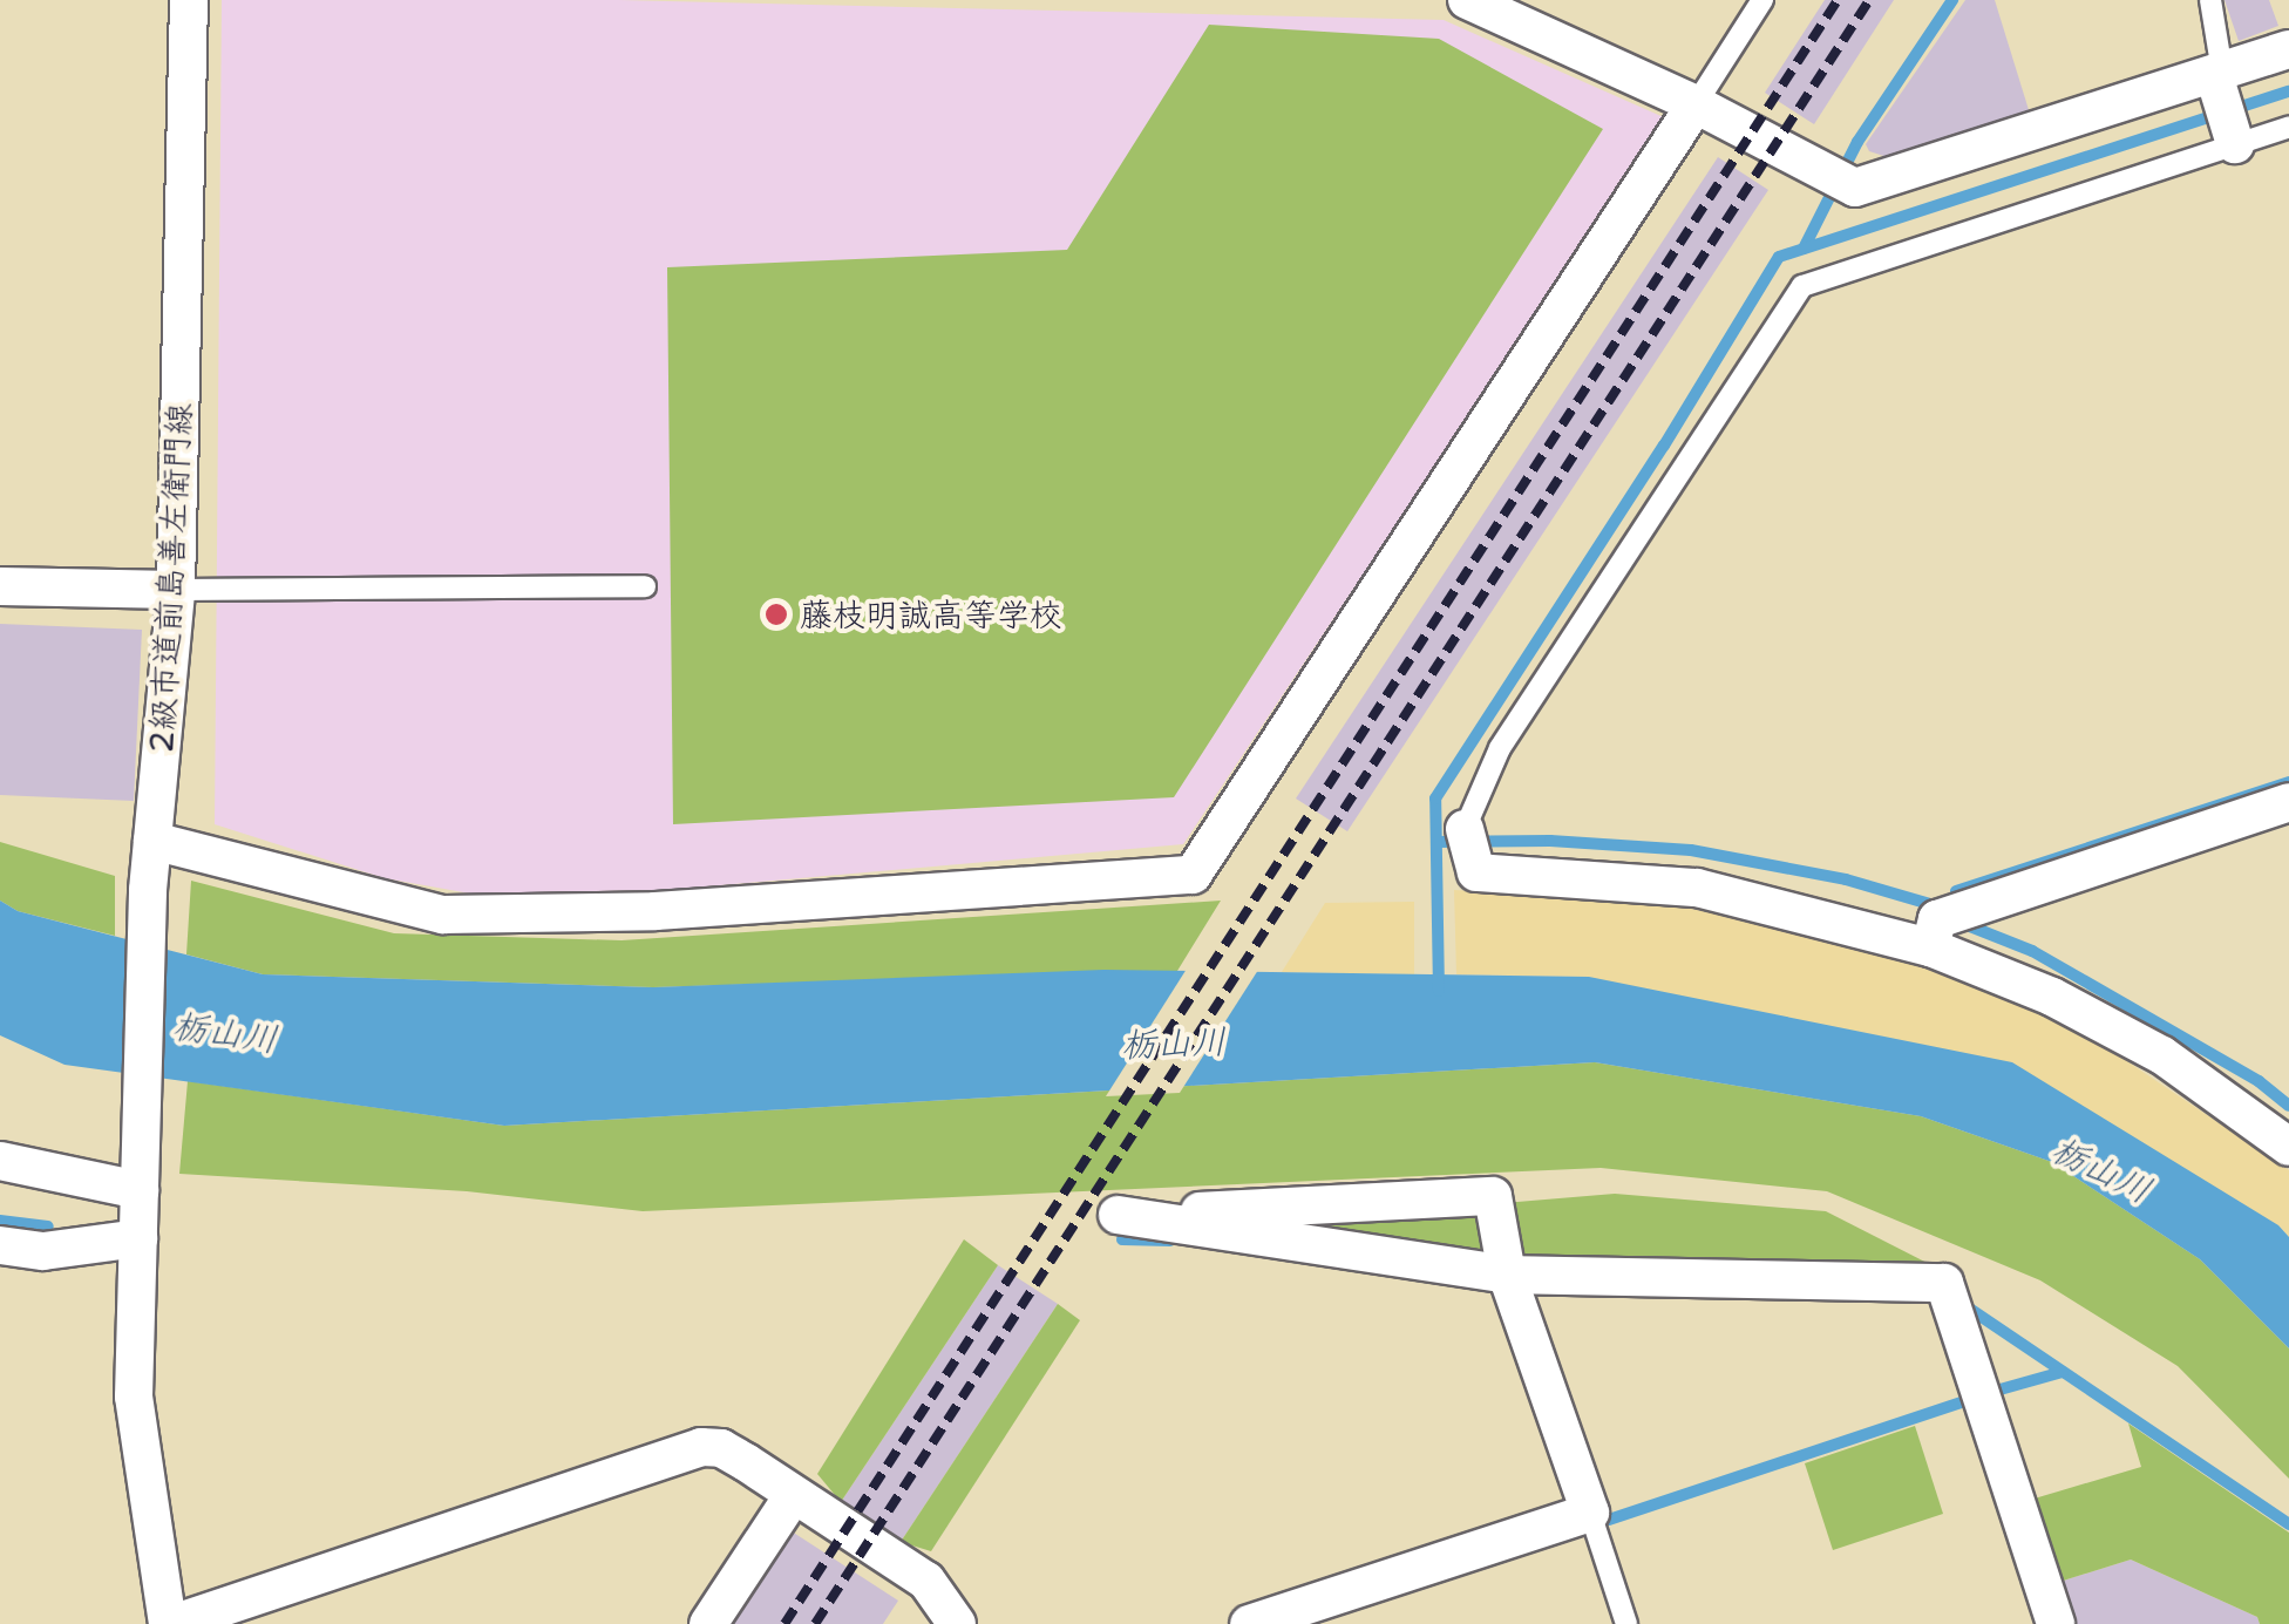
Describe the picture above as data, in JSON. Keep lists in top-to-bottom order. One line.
{"streets":{"street":["2級市道前島善左衛門線"]},"water":["栃山川"],"places":["藤枝明誠高等学校"]}
